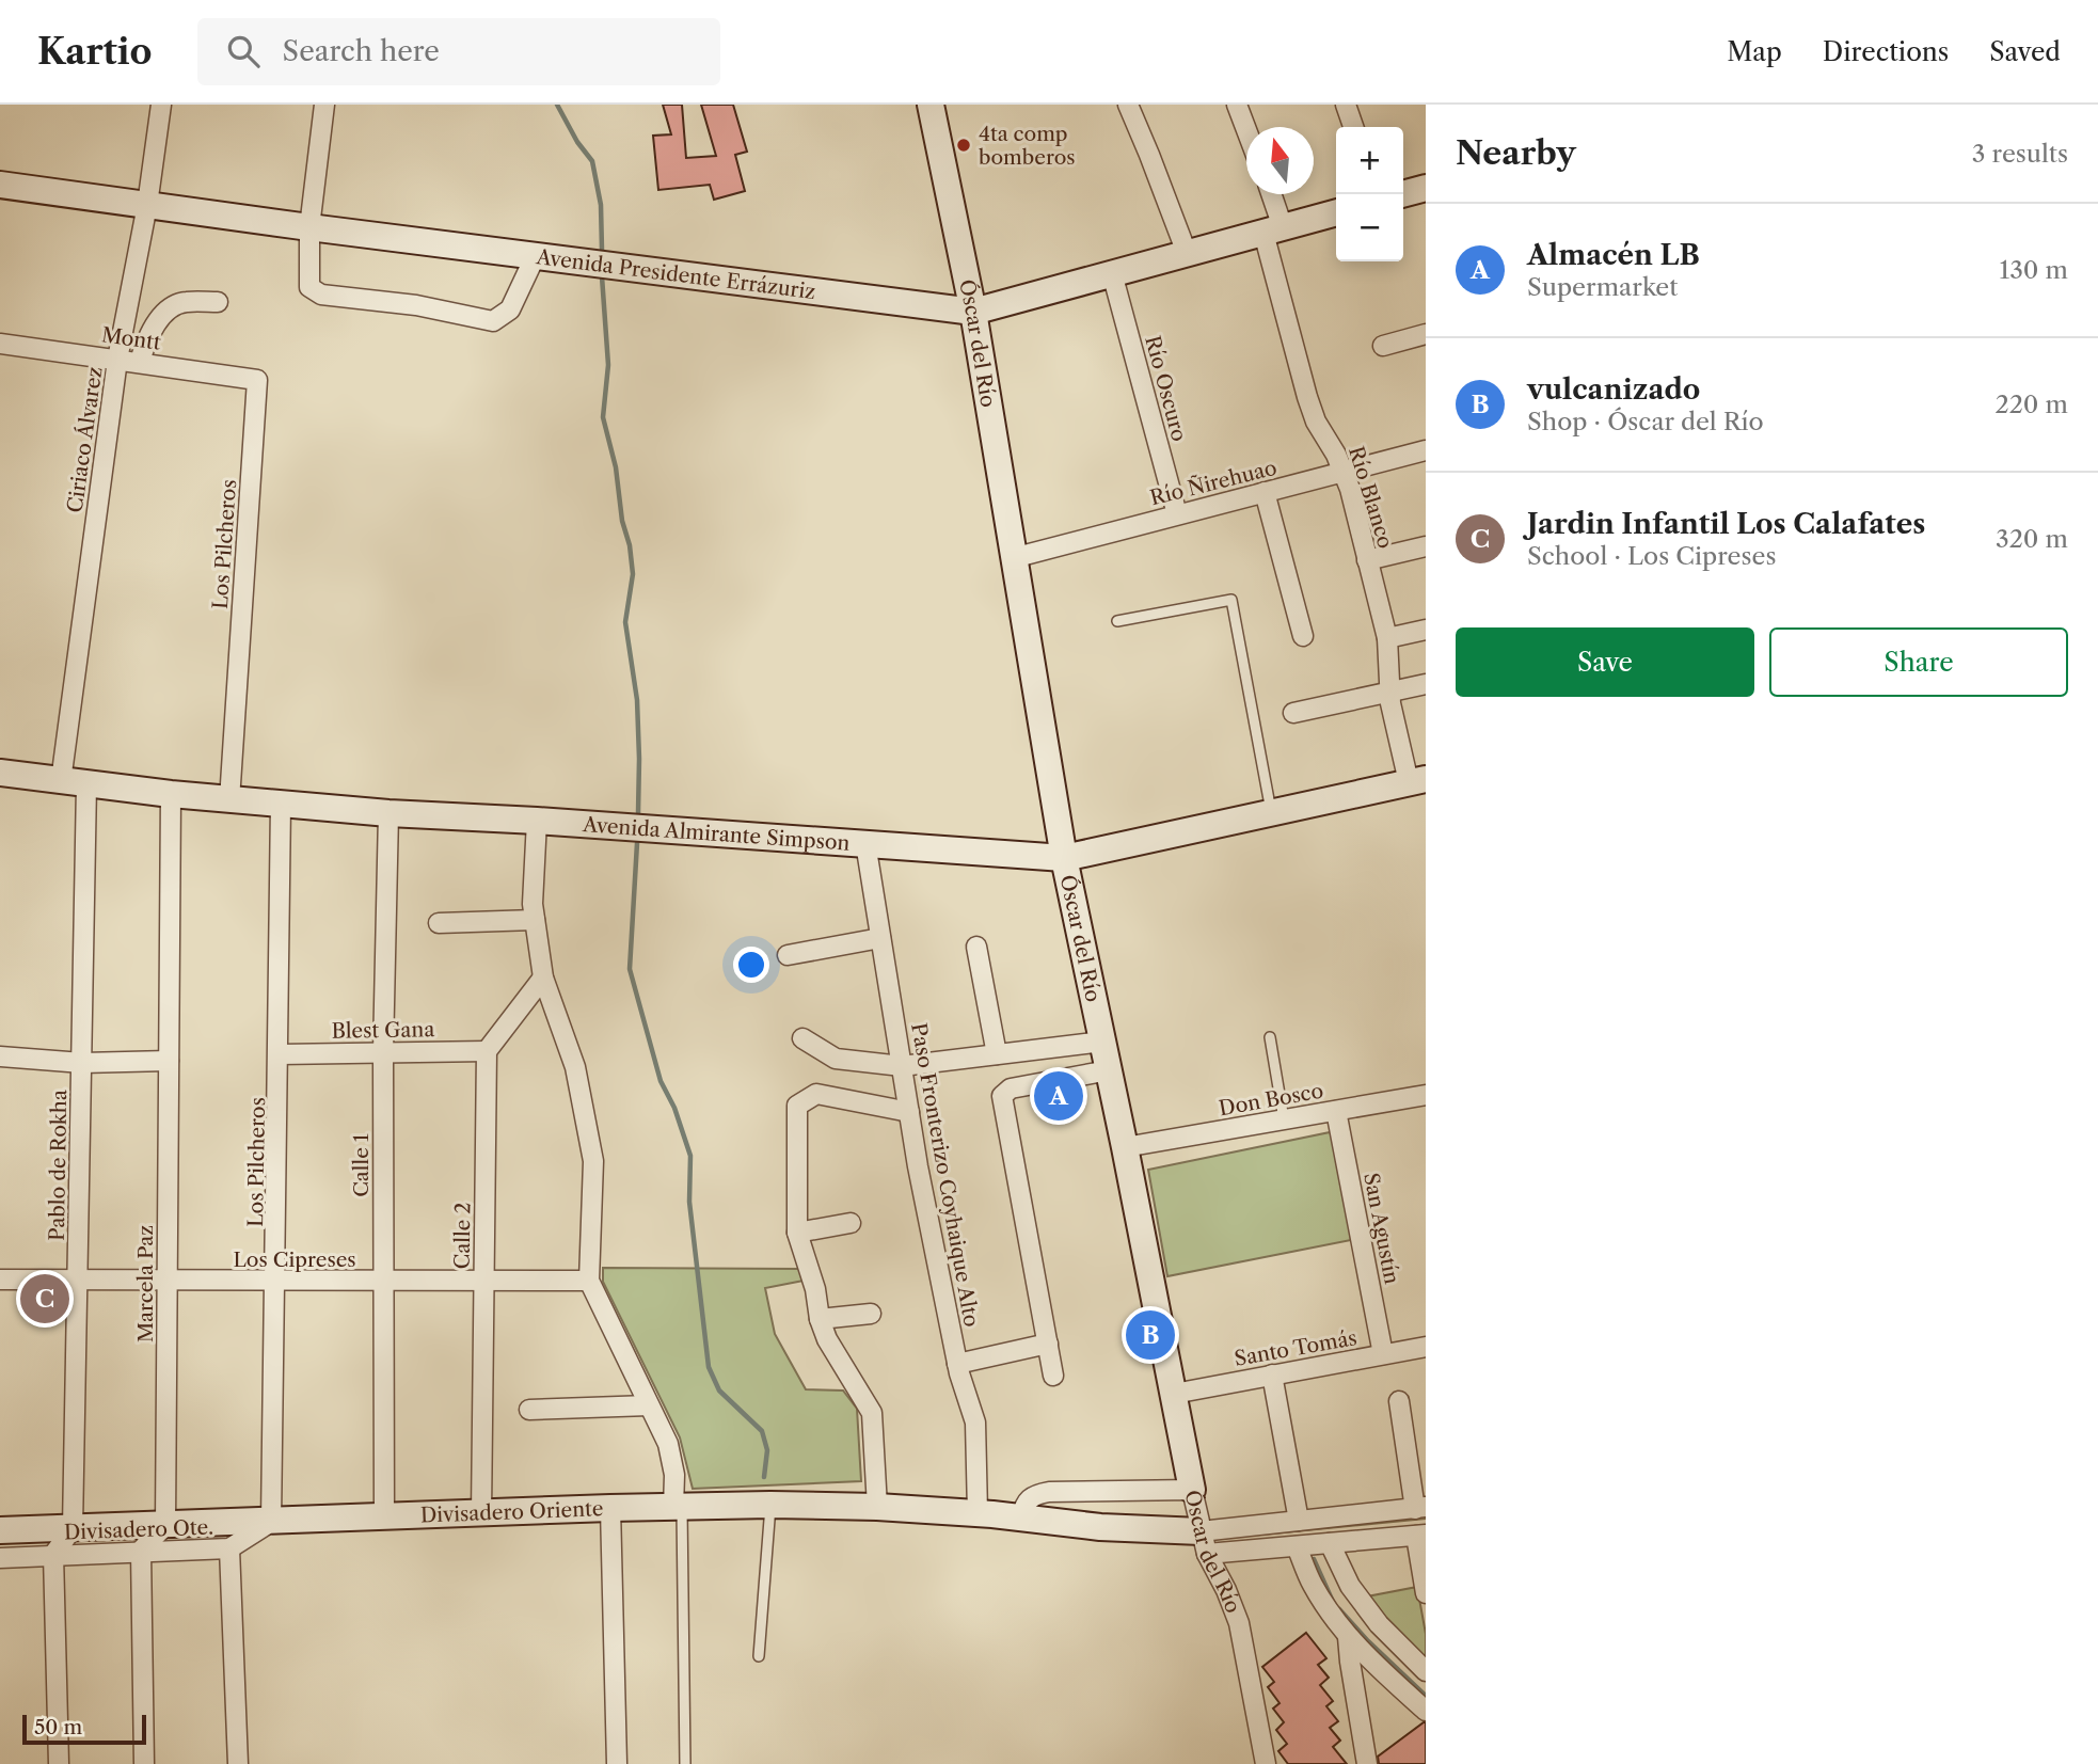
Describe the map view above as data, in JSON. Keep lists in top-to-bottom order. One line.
{"streets":{"street":["Avenida Presidente Errázuriz","Montt","Óscar del Río","Río Oscuro","Ciriaco Álvarez","Río Ñirehuao","Río Blanco","Los Pilcheros","Avenida Almirante Simpson","Blest Gana","Don Bosco","Pablo de Rokha","Calle 1","Paso Fronterizo Coyhaique Alto","San Agustín","Calle 2","Los Cipreses","Marcela Paz","Santo Tomás","Divisadero Oriente","Divisadero Ote."]},"crossings":[["Avenida Presidente Errázuriz","Óscar del Río"],["Avenida Presidente Errázuriz","Río Oscuro"],["Avenida Presidente Errázuriz","Ciriaco Álvarez"],["Avenida Presidente Errázuriz","Río Blanco"],["Montt","Ciriaco Álvarez"],["Montt","Los Pilcheros"],["Óscar del Río","Río Ñirehuao"],["Óscar del Río","Avenida Almirante Simpson"],["Óscar del Río","Don Bosco"],["Óscar del Río","Santo Tomás"],["Óscar del Río","Divisadero Oriente"],["Río Oscuro","Río Ñirehuao"],["Ciriaco Álvarez","Avenida Almirante Simpson"],["Río Ñirehuao","Río Blanco"],["Río Blanco","Avenida Almirante Simpson"],["Los Pilcheros","Avenida Almirante Simpson"],["Los Pilcheros","Blest Gana"],["Los Pilcheros","Los Cipreses"],["Los Pilcheros","Divisadero Oriente"],["Los Pilcheros","Divisadero Ote."],["Avenida Almirante Simpson","Pablo de Rokha"],["Avenida Almirante Simpson","Calle 1"],["Avenida Almirante Simpson","Paso Fronterizo Coyhaique Alto"],["Avenida Almirante Simpson","Marcela Paz"],["Blest Gana","Calle 1"],["Blest Gana","Calle 2"],["Don Bosco","San Agustín"],["Pablo de Rokha","Los Cipreses"],["Pablo de Rokha","Divisadero Oriente"],["Calle 1","Los Cipreses"],["Calle 1","Divisadero Oriente"],["Paso Fronterizo Coyhaique Alto","Divisadero Oriente"],["San Agustín","Santo Tomás"],["Calle 2","Los Cipreses"],["Calle 2","Divisadero Oriente"],["Los Cipreses","Marcela Paz"],["Marcela Paz","Divisadero Oriente"],["Divisadero Oriente","Divisadero Ote."]],"places":["4ta comp bomberos"],"scale_bar":"50 m","north":"top","page":{"header":"Kartio","search":"Search here","nav":["Map","Directions","Saved"],"heading":["Nearby","3 results"],"map_buttons":["+","−"],"list":[{"mark":"A","name":"Almacén LB","note":"Supermarket","value":"130 m"},{"mark":"B","name":"vulcanizado","note":"Shop · Óscar del Río","value":"220 m"},{"mark":"C","name":"Jardin Infantil Los Calafates","note":"School · Los Cipreses","value":"320 m"}],"buttons":["Save","Share"],"pins":["A","C","B"],"scale":"50 m"}}
